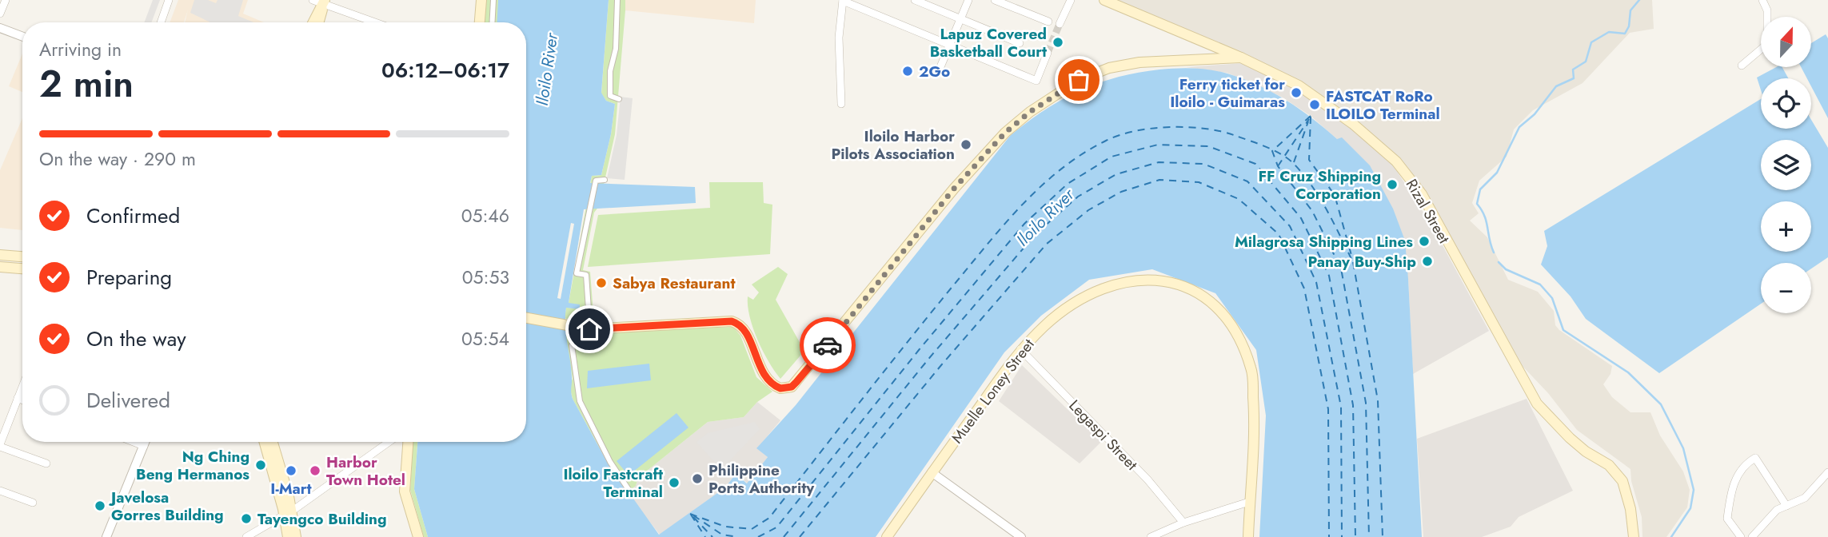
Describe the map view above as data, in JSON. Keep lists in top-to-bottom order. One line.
{"streets":{"main road":["Rizal Street","Muelle Loney Street"],"street":["Legaspi Street"]},"crossings":[["Muelle Loney Street","Legaspi Street"]],"water":["Iloilo River"],"places":["Lapuz Covered Basketball Court","2Go","Ferry ticket for Iloilo - Guimaras","FASTCAT RoRo ILOILO Terminal","Iloilo Harbor Pilots Association","FF Cruz Shipping Corporation","Milagrosa Shipping Lines","Panay Buy-Ship","Sabya Restaurant","Ng Ching Beng Hermanos","I-Mart","Harbor Town Hotel","Philippine Ports Authority","Iloilo Fastcraft Terminal","Javelosa Gorres Building","Tayengco Building"],"north":"top","page":{"map_buttons":["+","−"],"heading":["2 min","Arriving in","06:12–06:17"],"bar":"On the way · 290 m","list":[["Confirmed","05:46"],["Preparing","05:53"],["On the way","05:54"],"Delivered"]}}
